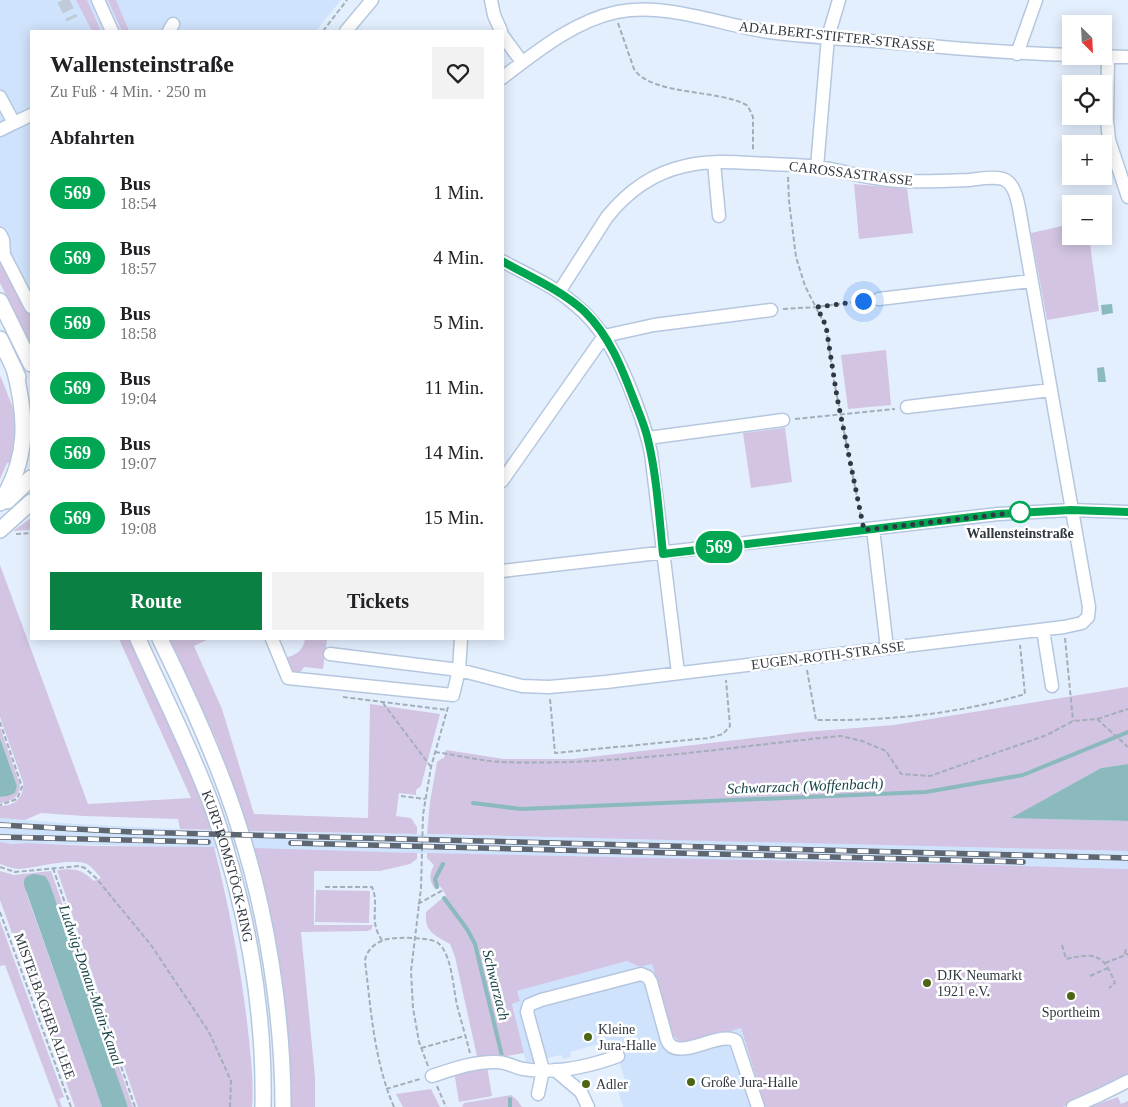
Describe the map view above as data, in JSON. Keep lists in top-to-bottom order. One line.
{"streets":{"main road":["KURT-ROMSTÖCK-RING"],"street":["ADALBERT-STIFTER-STRASSE","CAROSSASTRASSE","EUGEN-ROTH-STRASSE"],"path":["MISTELBACHER ALLEE"]},"crossings":[["CAROSSASTRASSE","EUGEN-ROTH-STRASSE"]],"water":["Schwarzach (Woffenbach)","Ludwig-Donau-Main-Kanal","Schwarzach"],"places":["Wallensteinstraße","DJK Neumarkt 1921 e.V.","Sportheim","Kleine Jura-Halle","Große Jura-Halle","Adler"],"lines":["bus line 569"],"north":"bottom right","page":{"on_map":"569","map_buttons":["+","−"],"heading":[["Wallensteinstraße","Zu Fuß · 4 Min. · 250 m"],"Abfahrten"],"list":[{"mark":"569","name":"Bus","note":"18:54","value":"1 Min."},{"mark":"569","name":"Bus","note":"18:57","value":"4 Min."},{"mark":"569","name":"Bus","note":"18:58","value":"5 Min."},{"mark":"569","name":"Bus","note":"19:04","value":"11 Min."},{"mark":"569","name":"Bus","note":"19:07","value":"14 Min."},{"mark":"569","name":"Bus","note":"19:08","value":"15 Min."}],"buttons":["Route","Tickets"]}}
